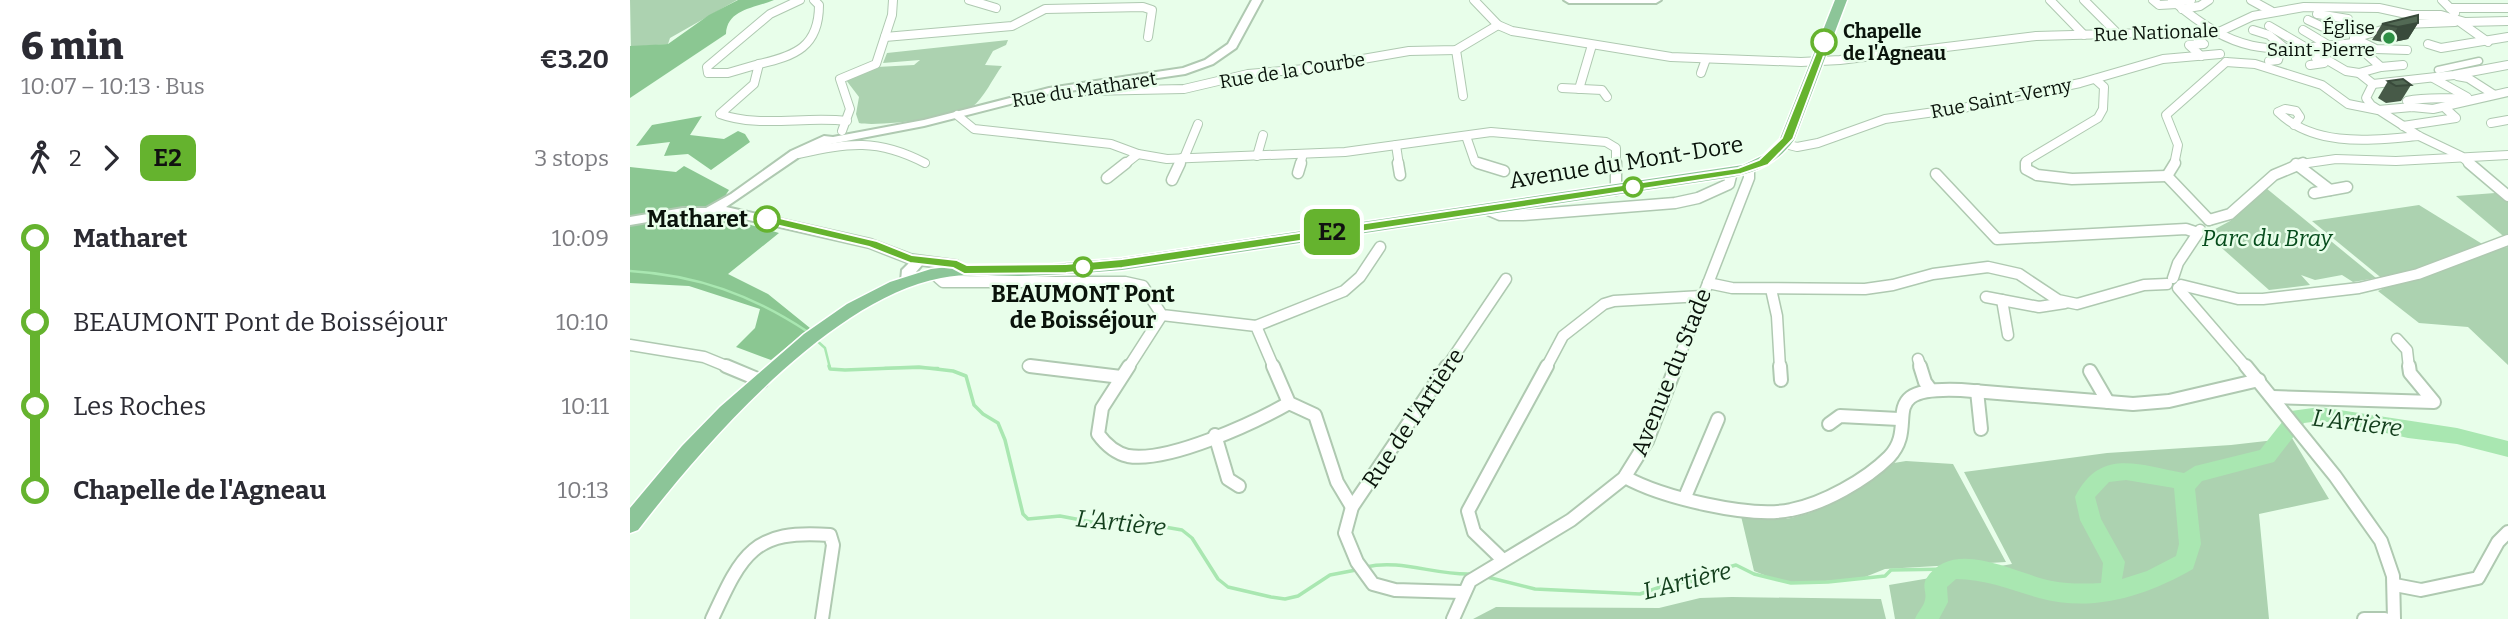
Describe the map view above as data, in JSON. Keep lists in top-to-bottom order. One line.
{"streets":{"main road":["Avenue du Mont-Dore"],"street":["Rue Nationale","Rue de la Courbe","Rue du Matharet","Rue Saint-Verny","Avenue du Stade","Rue de l'Artière"]},"crossings":[["Rue Nationale","Rue Saint-Verny"],["Rue de la Courbe","Rue du Matharet"],["Rue Saint-Verny","Avenue du Mont-Dore"],["Avenue du Mont-Dore","Avenue du Stade"],["Avenue du Stade","Rue de l'Artière"]],"water":["L'Artière"],"parks":["Parc du Bray"],"places":["Église Saint-Pierre","Chapelle de l'Agneau","Matharet","BEAUMONT Pont de Boisséjour"],"lines":["bus line E2"],"page":{"heading":["6 min","10:07 – 10:13 · Bus","€3.20"],"on_map":"E2","legs":["2","E2","3 stops"],"list":[{"name":"Matharet","value":"10:09"},{"name":"BEAUMONT Pont de Boisséjour","value":"10:10"},{"name":"Les Roches","value":"10:11"},{"name":"Chapelle de l'Agneau","value":"10:13"}]}}
